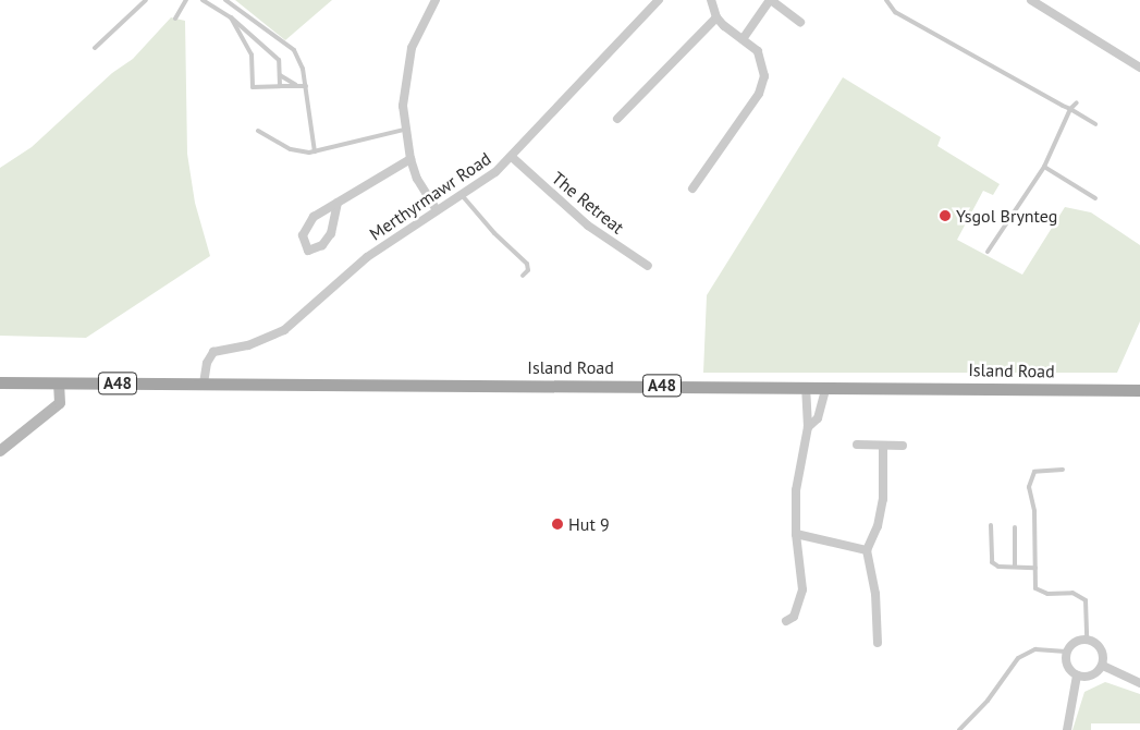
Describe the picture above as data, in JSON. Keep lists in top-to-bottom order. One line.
{"streets":{"main road":["Island Road","A48"],"street":["Merthyrmawr Road","The Retreat"]},"crossings":[["Merthyrmawr Road","The Retreat"],["Merthyrmawr Road","Island Road"]],"places":["Ysgol Brynteg","Hut 9"]}
